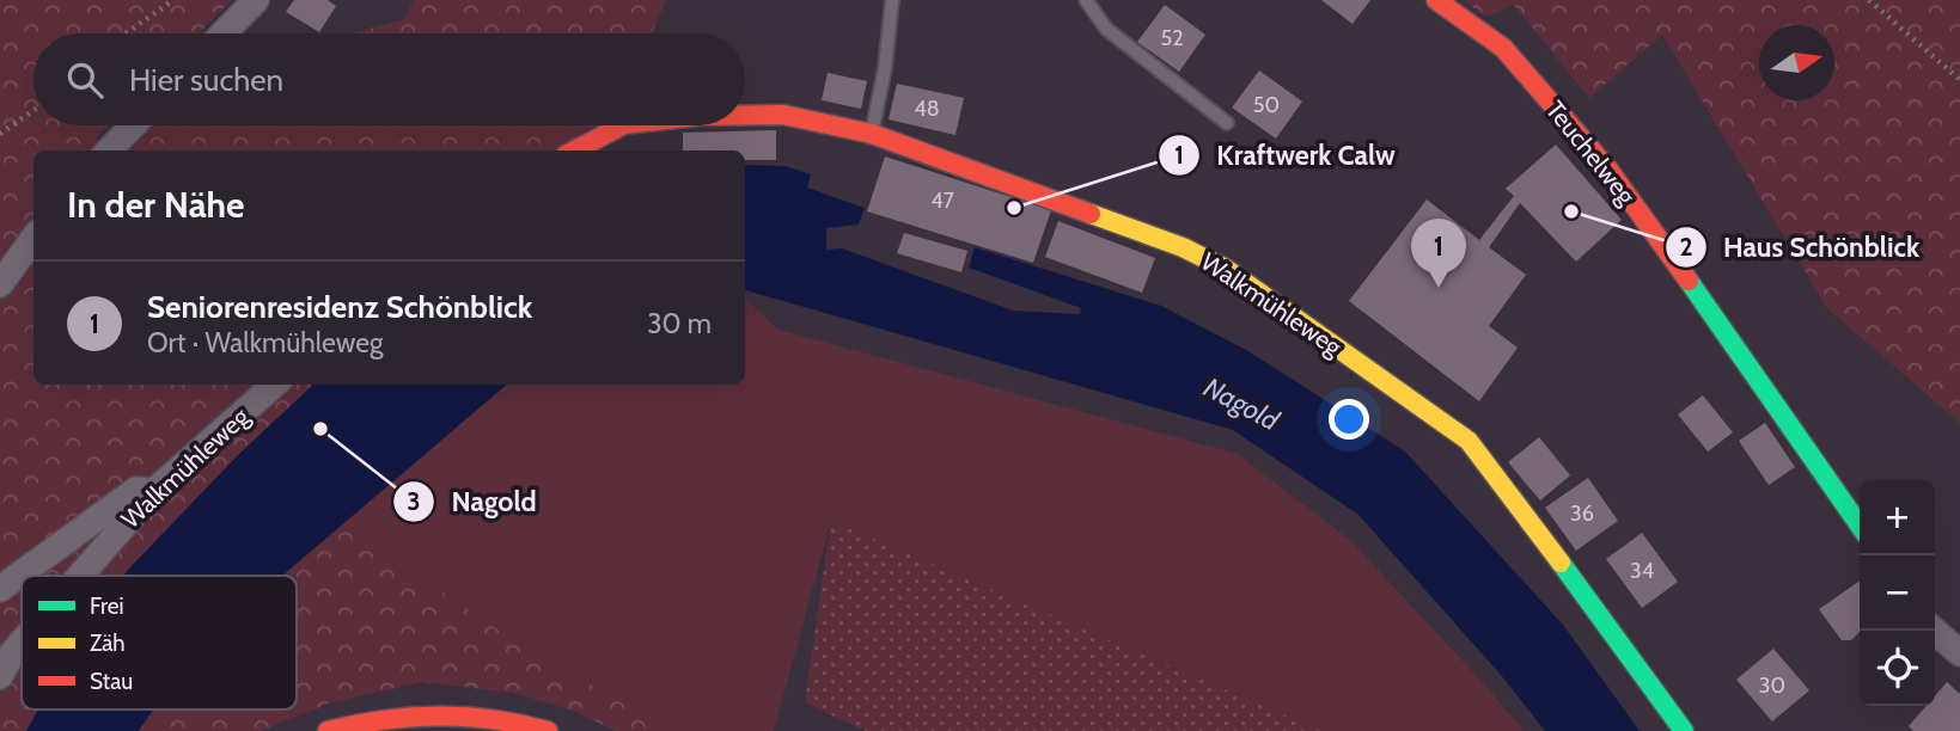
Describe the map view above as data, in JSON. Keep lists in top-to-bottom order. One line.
{"streets":{"street":["Teuchelweg","Walkmühleweg"]},"water":["Nagold"],"places":["Kraftwerk Calw","Haus Schönblick","Nagold"],"house_numbers":["52","50","48","47","36","34","30"],"legend":["Frei","Zäh","Stau"],"north":"right","page":{"search":"Hier suchen","heading":"In der Nähe","pins":"1","list":[{"mark":"1","name":"Seniorenresidenz Schönblick","note":"Ort · Walkmühleweg","value":"30 m"}],"map_buttons":["+","−"]}}
